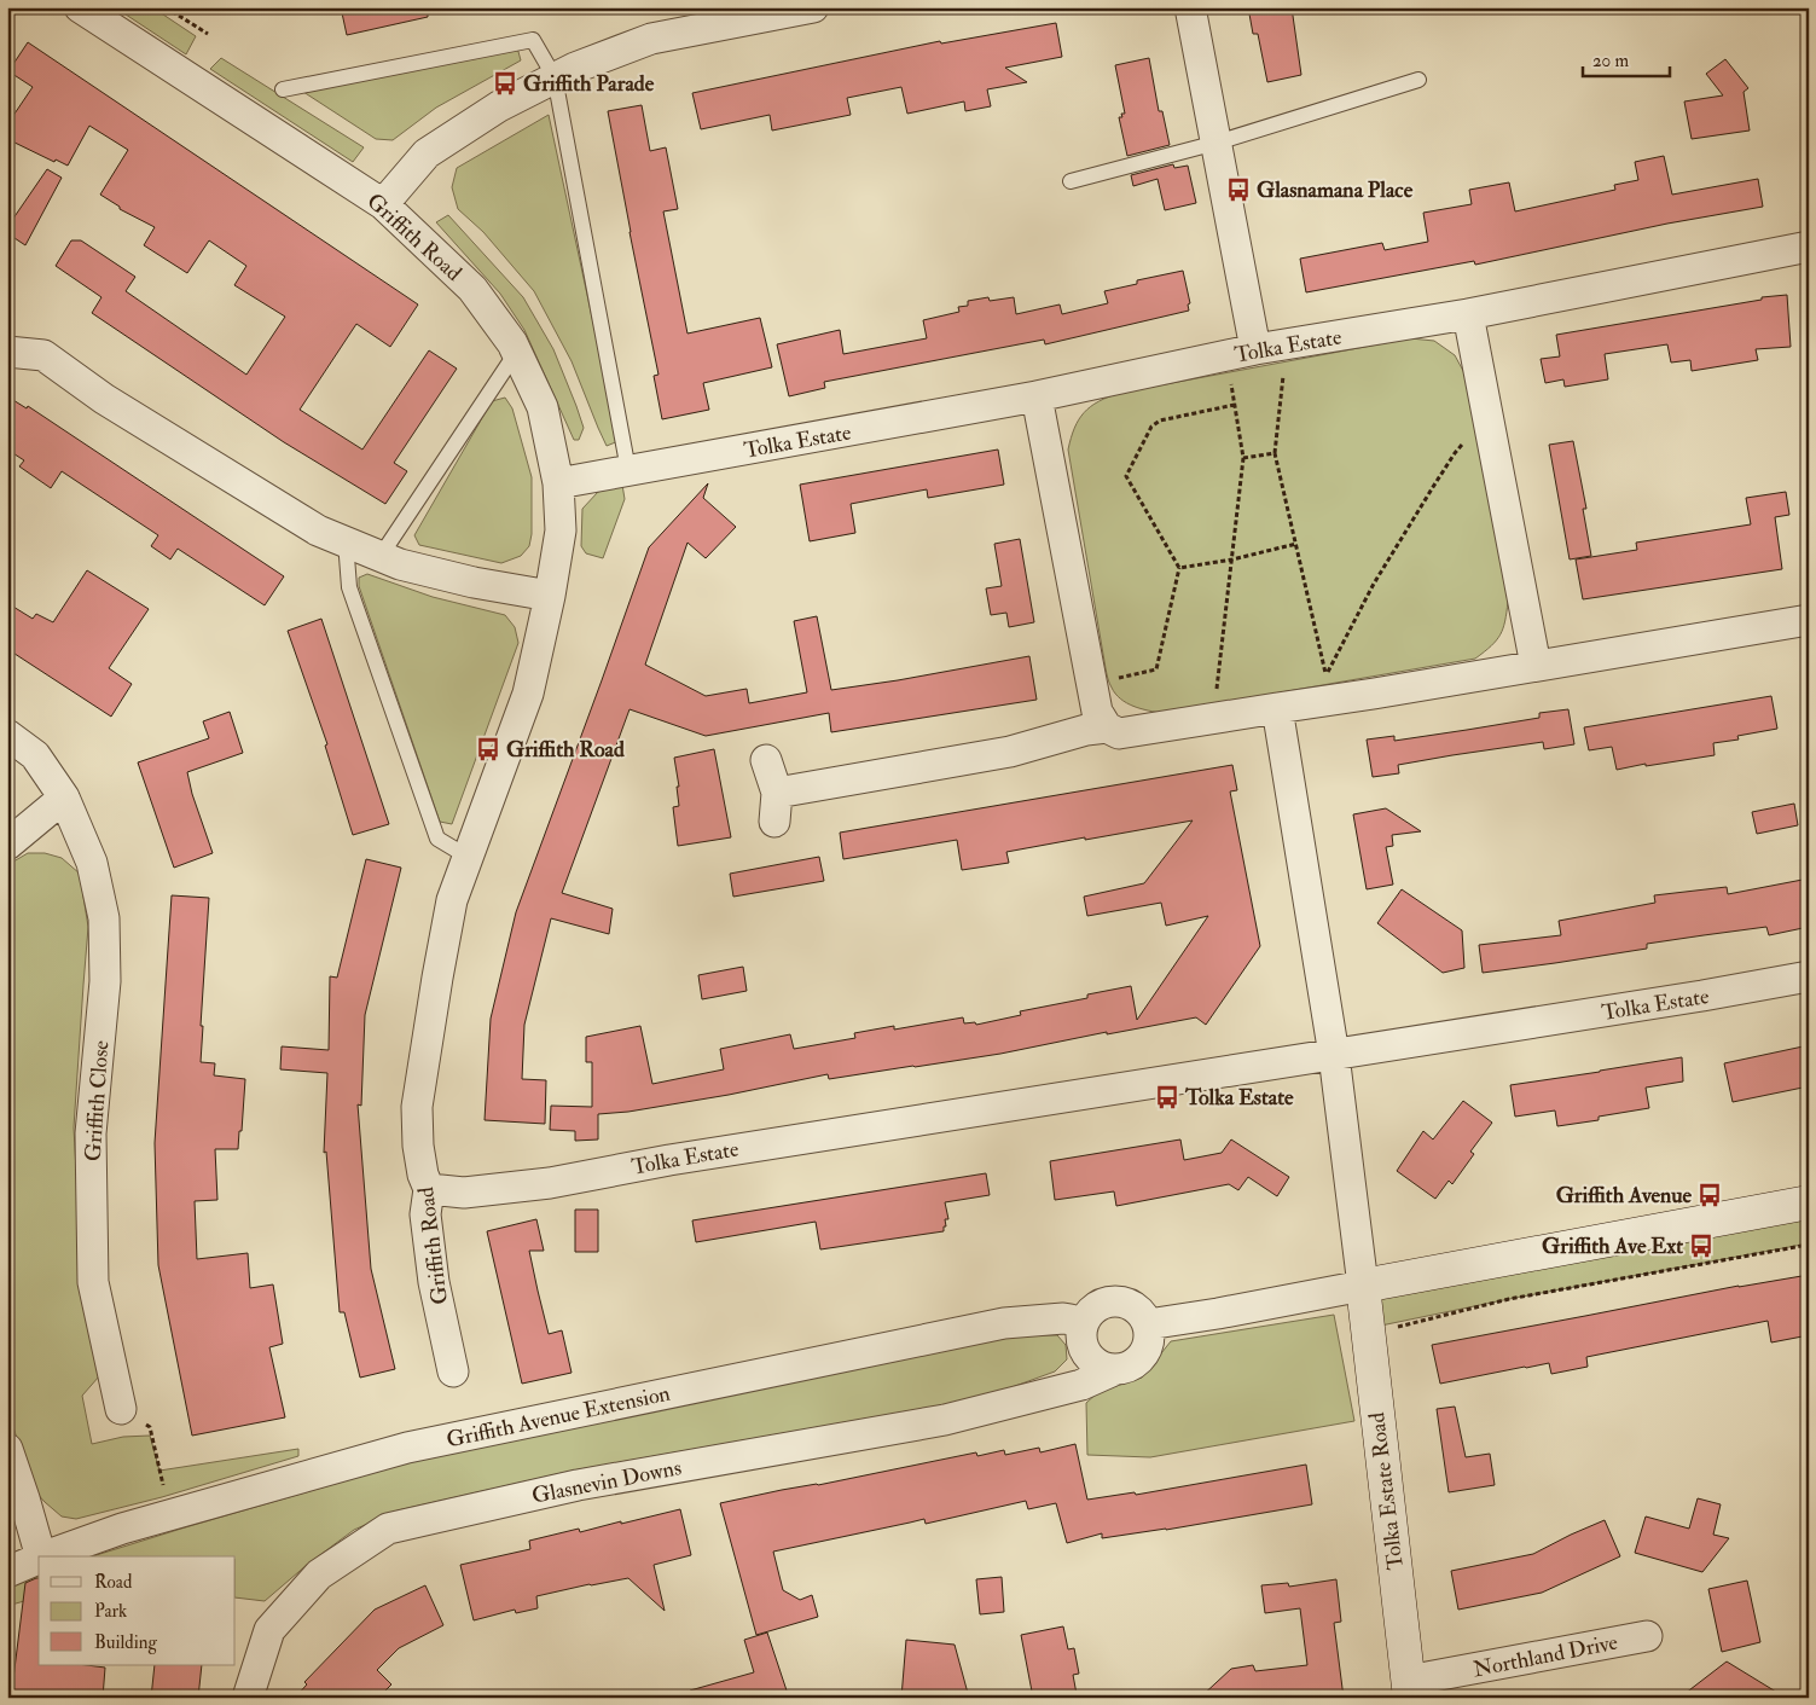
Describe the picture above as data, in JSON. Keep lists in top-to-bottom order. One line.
{"streets":{"main road":["Tolka Estate Road"],"street":["Griffith Road","Tolka Estate","Griffith Close","Griffith Avenue Extension","Glasnevin Downs","Northland Drive"]},"crossings":[["Griffith Road","Tolka Estate"],["Griffith Avenue Extension","Glasnevin Downs"],["Tolka Estate Road","Northland Drive"]],"places":{"bus stop":["Griffith Parade","Glasnamana Place","Griffith Road","Tolka Estate","Griffith Avenue","Griffith Ave Ext"]},"legend":["Road","Park","Building"],"scale_bar":"20 m"}
